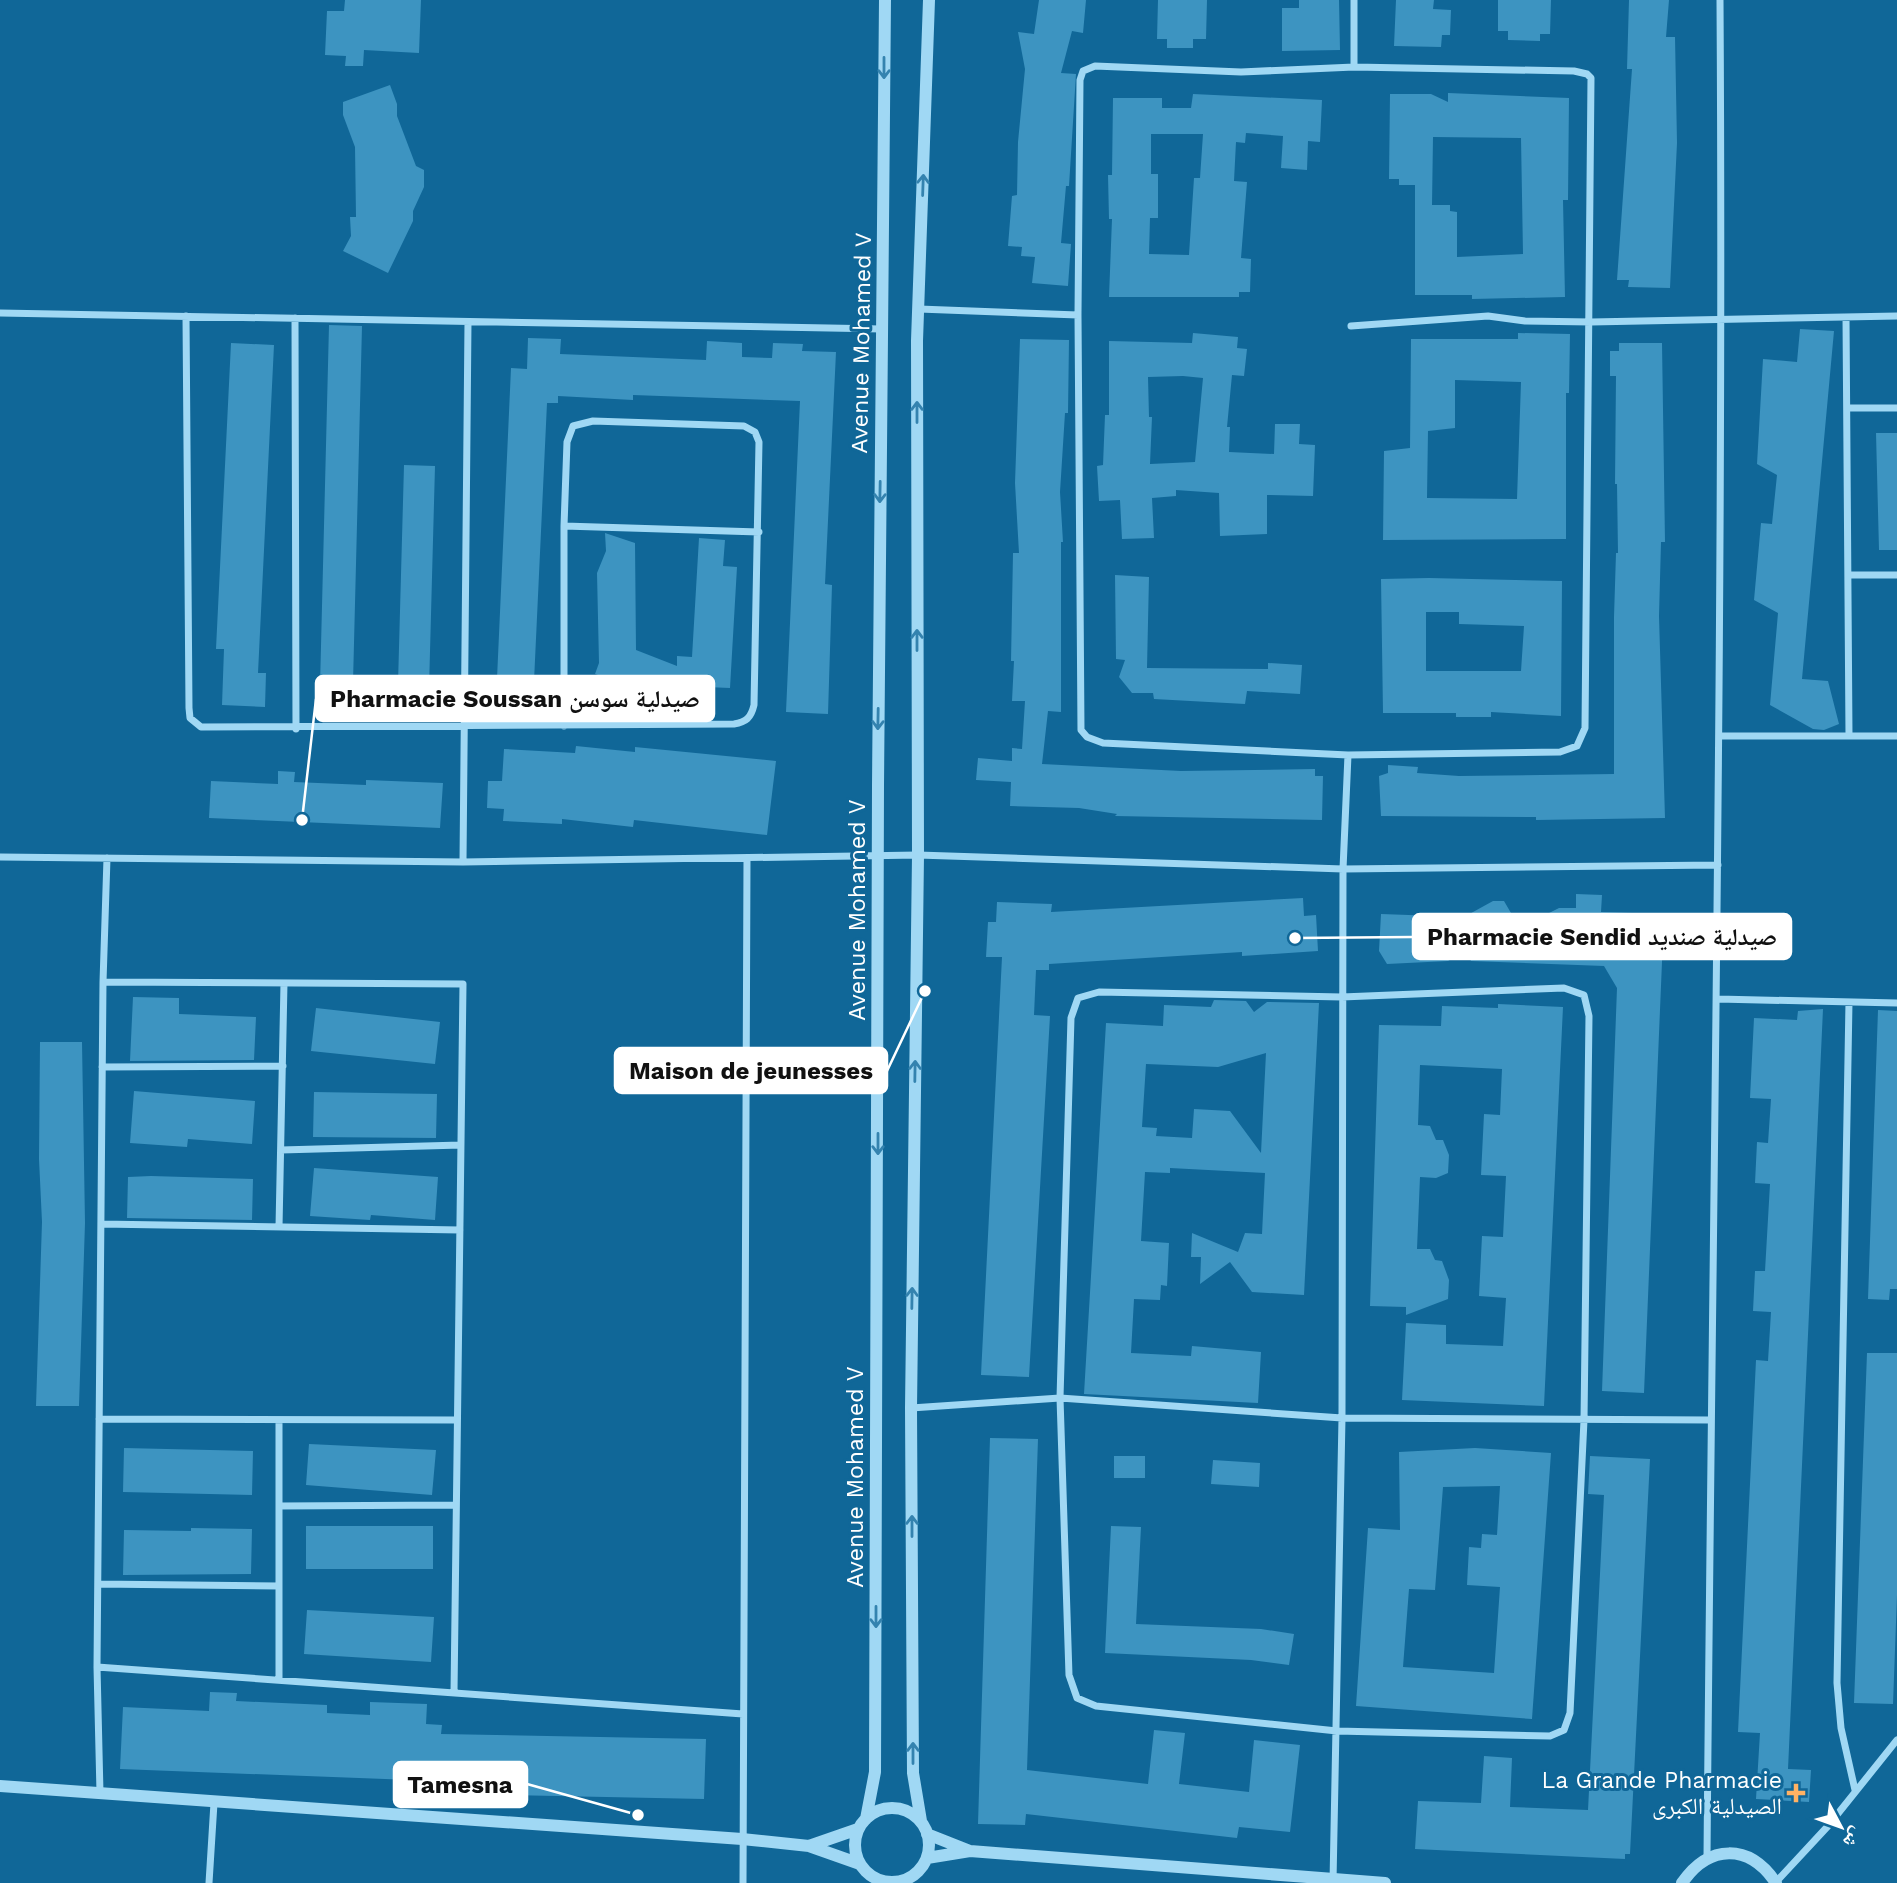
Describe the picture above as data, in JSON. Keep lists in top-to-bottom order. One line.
{"streets":{"street":["Avenue Mohamed V"]},"places":{"other":["Pharmacie Soussan صيدلية سوسن","Pharmacie Sendid صيدلية صنديد","Maison de jeunesses","Tamesna"],"health":["La Grande Pharmacie الصيدلية الكبرى"]},"north":"bottom right"}
